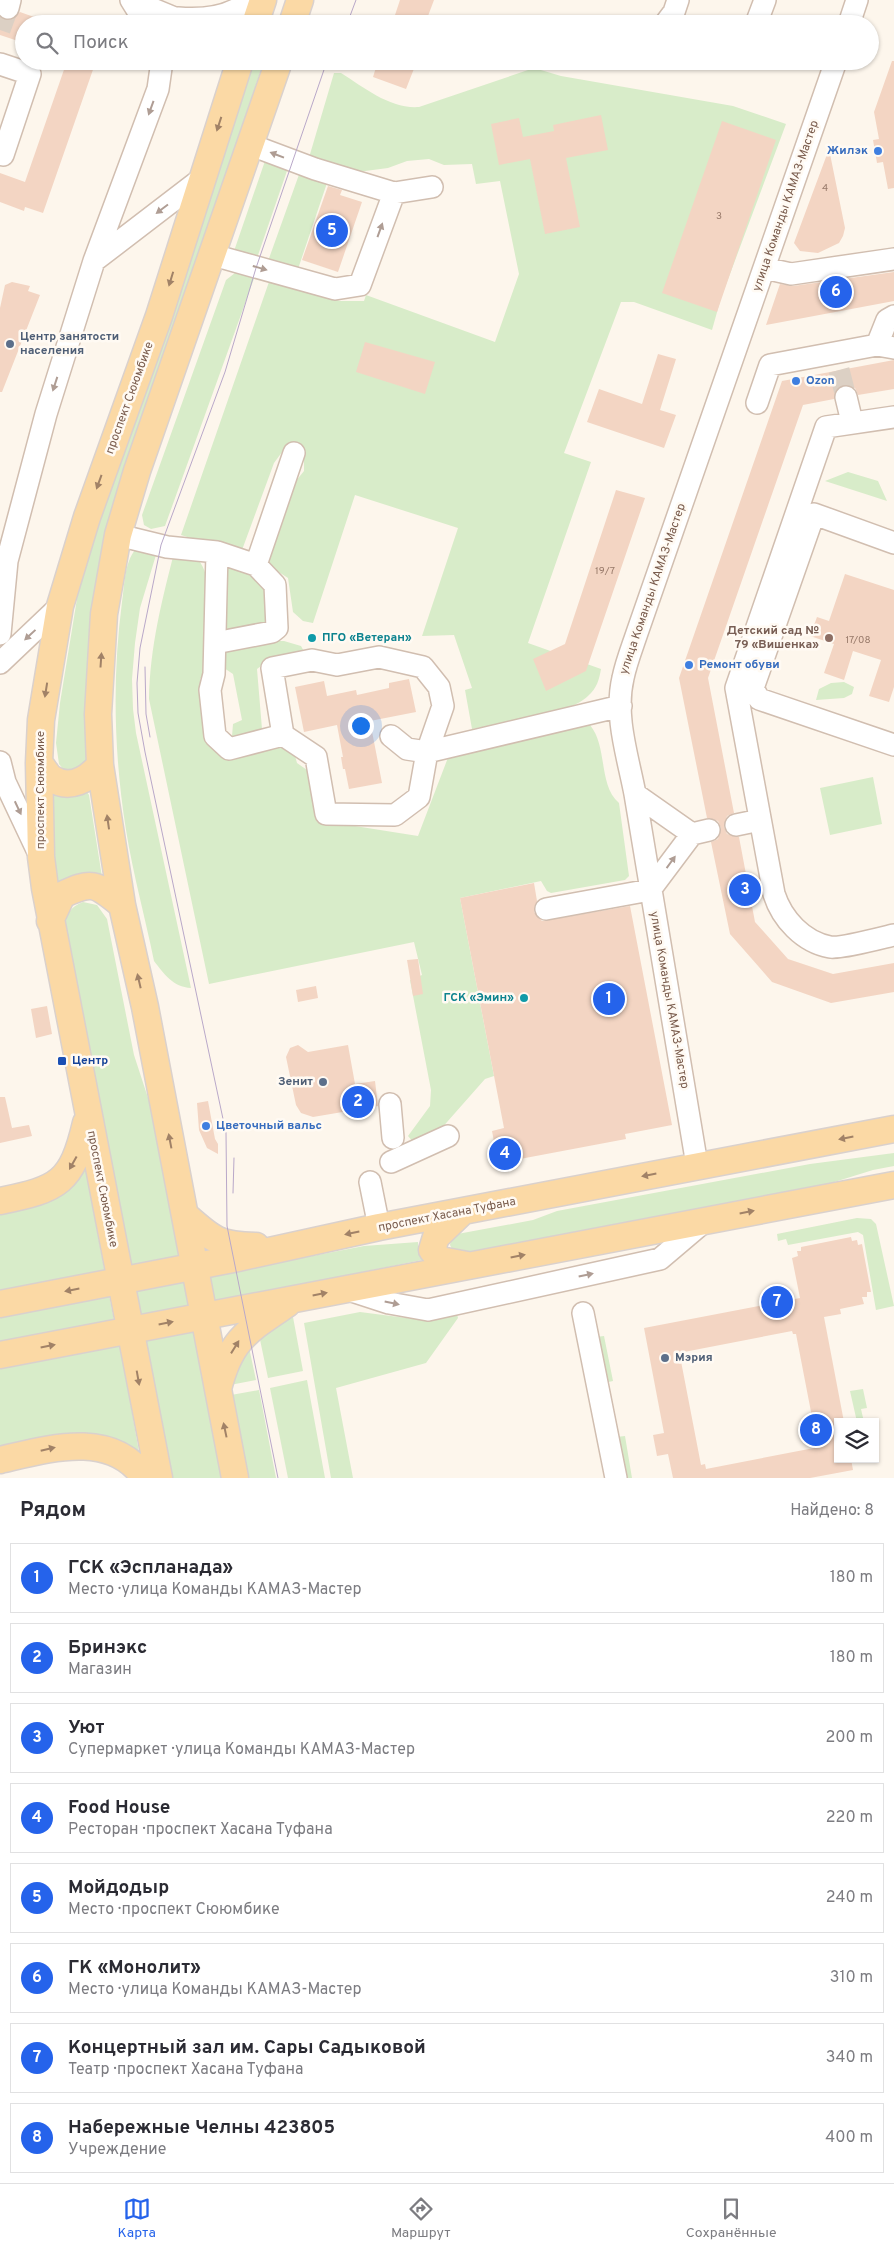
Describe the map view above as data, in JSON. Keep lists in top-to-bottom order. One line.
{"streets":{"main road":["проспект Сююмбике","проспект Хасана Туфана"],"street":["улица Команды КАМАЗ-Мастер"]},"crossings":[["улица Команды КАМАЗ-Мастер","проспект Хасана Туфана"],["проспект Сююмбике","проспект Хасана Туфана"]],"places":{"other":["Жилэк","Центр занятости населения","Ozon","ПГО «Ветеран»","Детский сад № 79 «Вишенка»","Ремонт обуви","ГСК «Эмин»","Зенит","Цветочный вальс","Мэрия"],"transit":["Центр"]},"house_numbers":["4","3","19/7","17/08"],"page":{"search":"Поиск","pins":["5","6","3","1","2","4","7","8"],"heading":["Рядом","Найдено: 8"],"list":[{"mark":"1","name":"ГСК «Эспланада»","note":"Место · улица Команды КАМАЗ-Мастер","value":"180 m"},{"mark":"2","name":"Бринэкс","note":"Магазин","value":"180 m"},{"mark":"3","name":"Уют","note":"Супермаркет · улица Команды КАМАЗ-Мастер","value":"200 m"},{"mark":"4","name":"Food House","note":"Ресторан · проспект Хасана Туфана","value":"220 m"},{"mark":"5","name":"Мойдодыр","note":"Место · проспект Сююмбике","value":"240 m"},{"mark":"6","name":"ГК «Монолит»","note":"Место · улица Команды КАМАЗ-Мастер","value":"310 m"},{"mark":"7","name":"Концертный зал им. Сары Садыковой","note":"Театр · проспект Хасана Туфана","value":"340 m"},{"mark":"8","name":"Набережные Челны 423805","note":"Учреждение","value":"400 m"}],"nav":["Карта","Маршрут","Сохранённые"]}}
